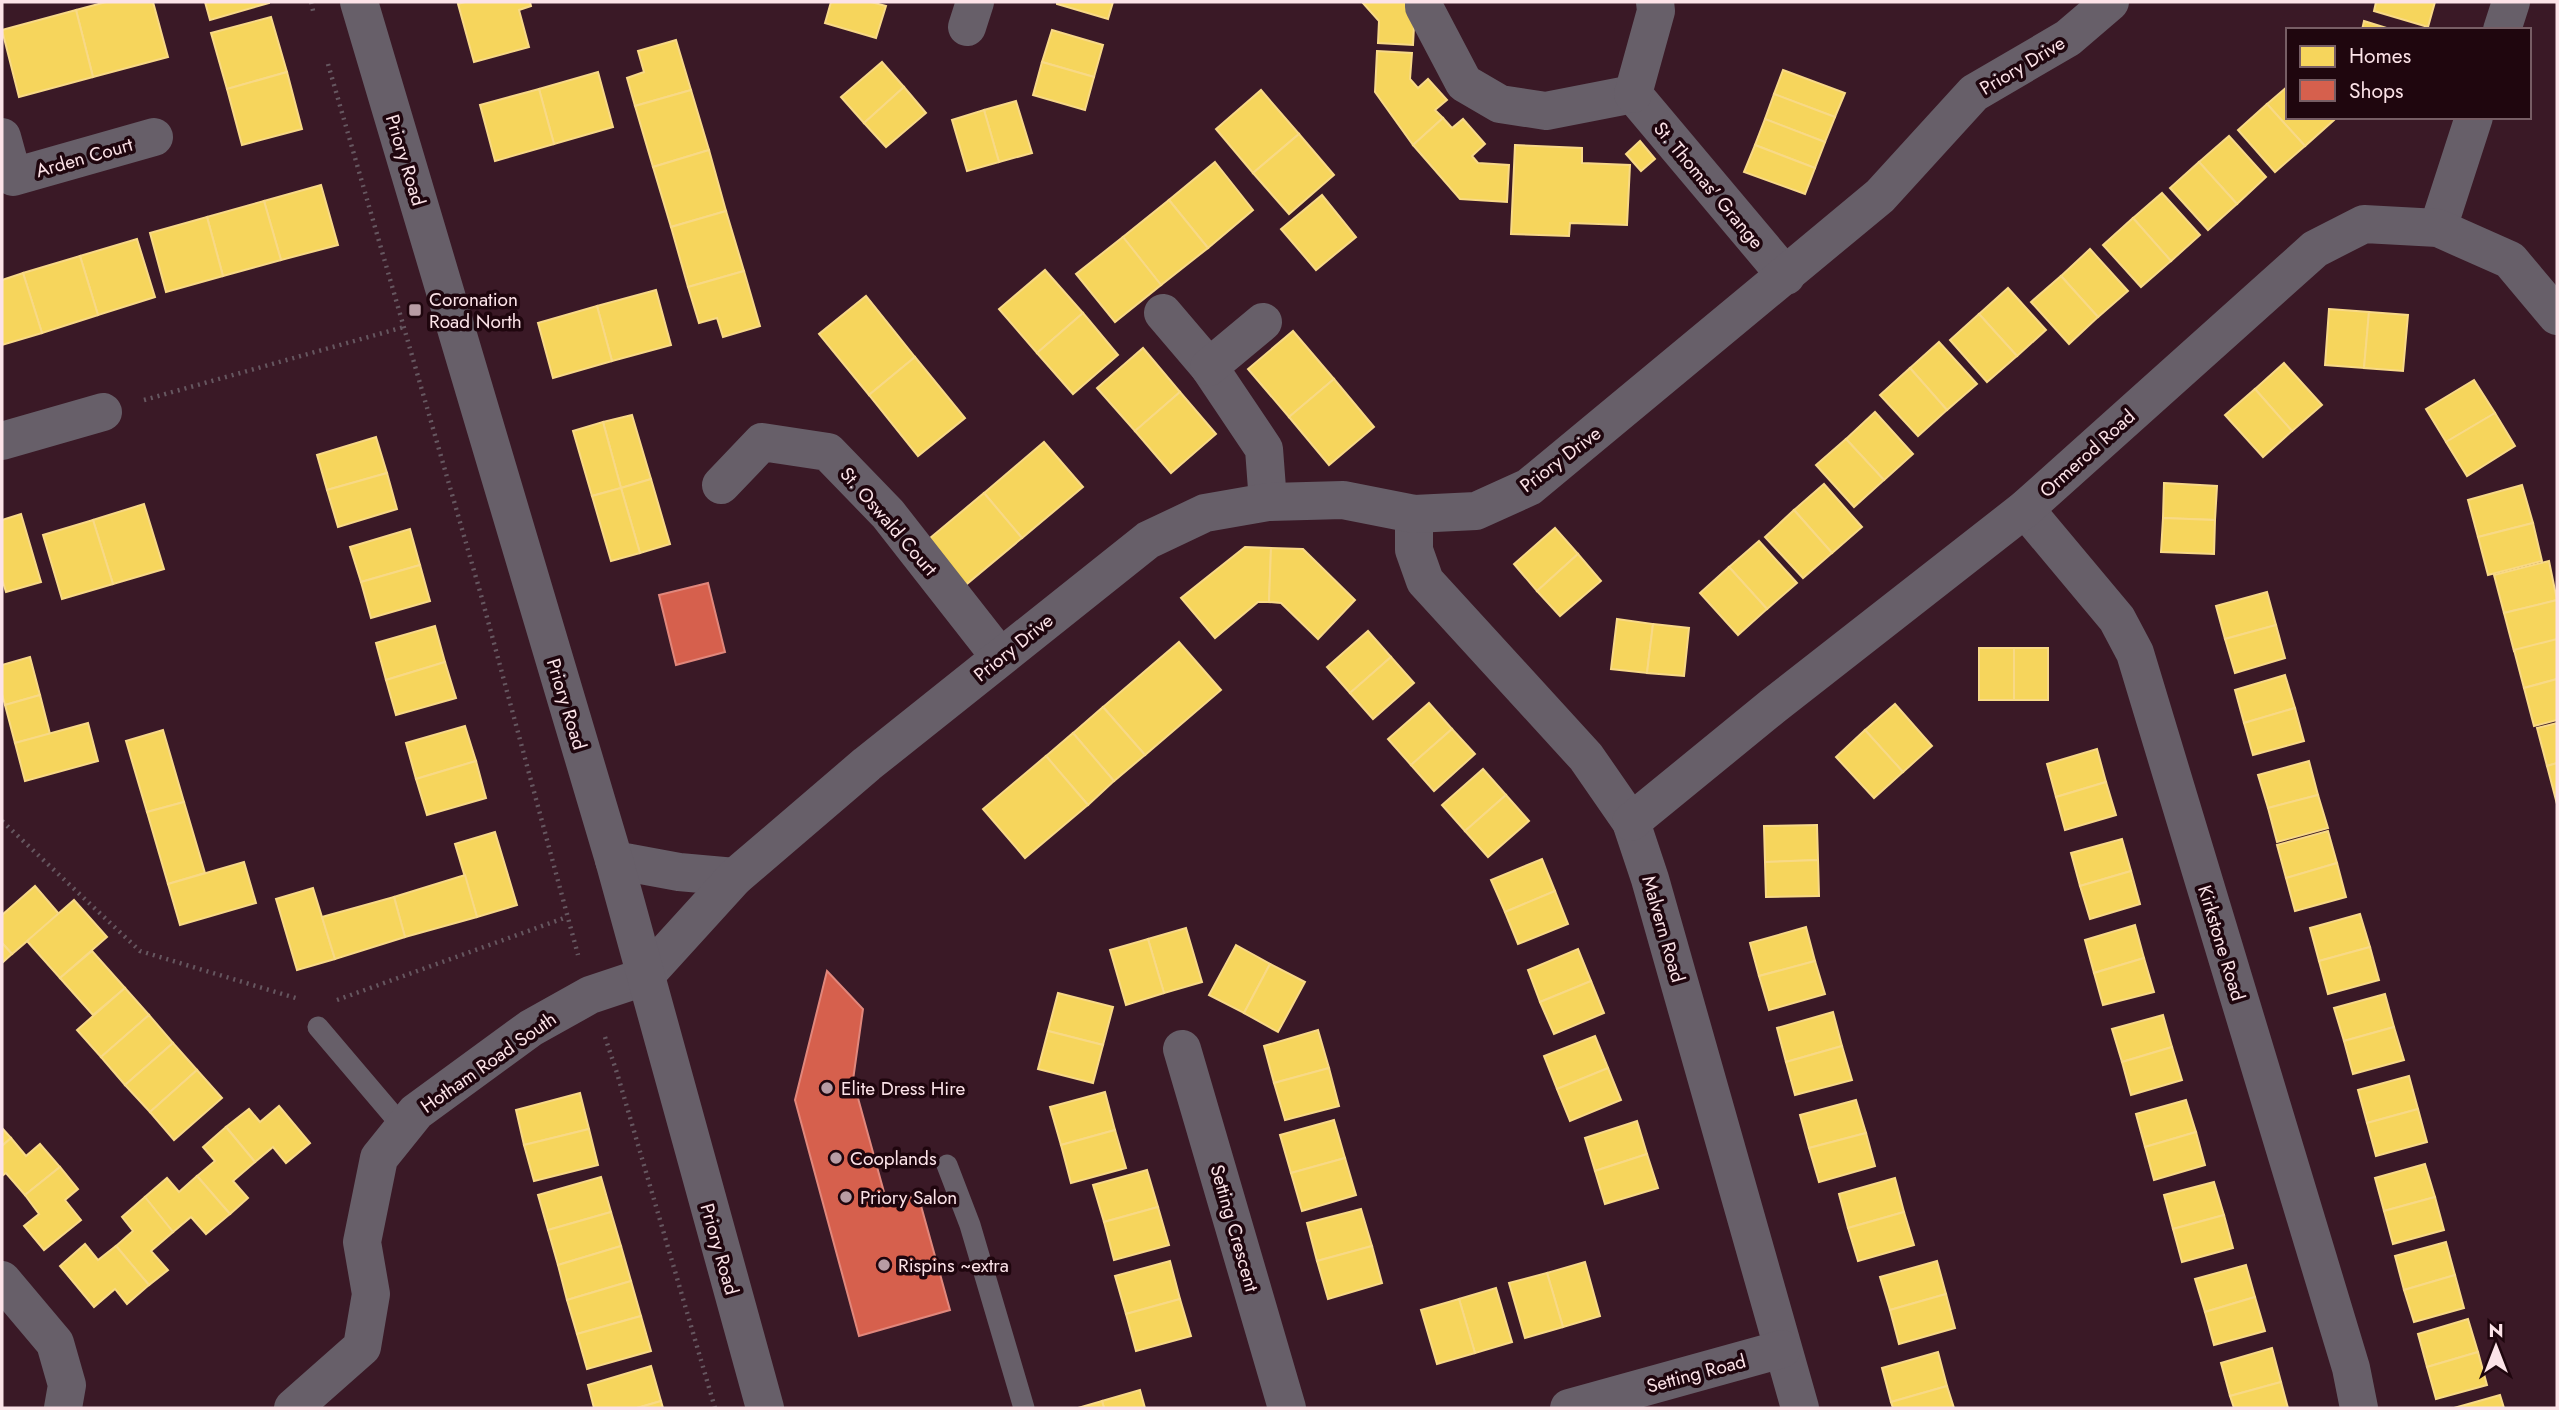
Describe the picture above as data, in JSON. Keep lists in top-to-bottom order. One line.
{"streets":{"street":["Priory Drive","Arden Court","Priory Road","St. Thomas' Grange","Ormerod Road","St. Oswald Court","Malvern Road","Kirkstone Road","Hotham Road South","Setting Crescent","Setting Road"]},"crossings":[["Priory Drive","Priory Road"],["Priory Drive","St. Thomas' Grange"],["Priory Drive","St. Oswald Court"],["Priory Drive","Malvern Road"],["Priory Drive","Hotham Road South"],["Priory Road","Hotham Road South"],["Ormerod Road","Malvern Road"],["Ormerod Road","Kirkstone Road"],["Malvern Road","Setting Road"]],"places":{"transit":["Coronation Road North"],"other":["Elite Dress Hire","Cooplands","Priory Salon","Rispins ~extra"]},"legend":["Homes","Shops"],"north":"top"}
